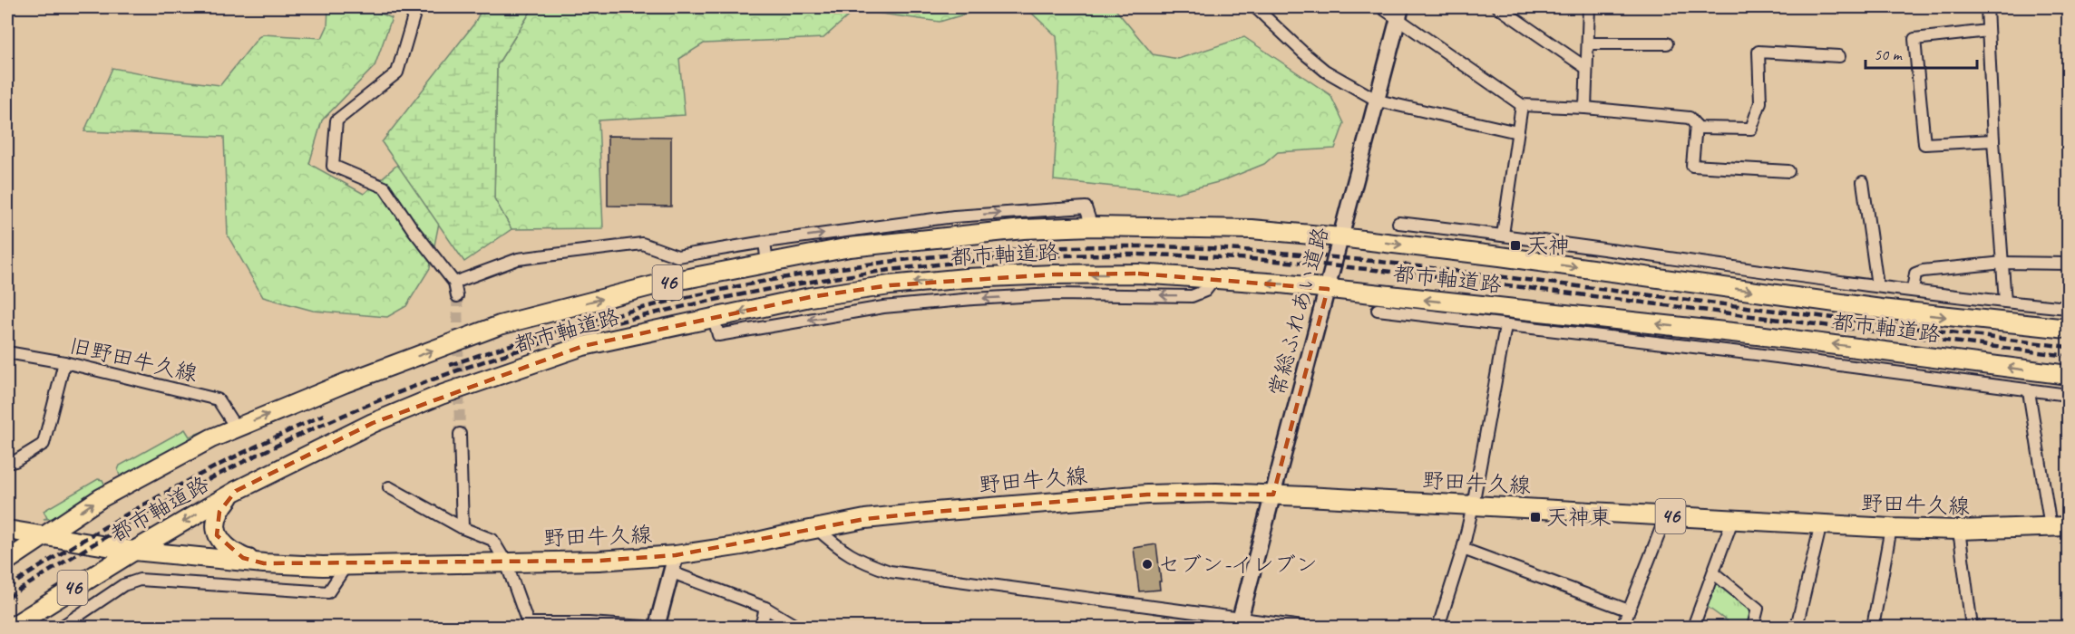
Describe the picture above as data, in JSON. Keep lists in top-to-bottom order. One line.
{"streets":{"main road":["都市軸道路","46","野田牛久線"],"street":["常総ふれあい道路","旧野田牛久線"]},"crossings":[["都市軸道路","常総ふれあい道路"],["都市軸道路","旧野田牛久線"],["都市軸道路","野田牛久線"],["常総ふれあい道路","野田牛久線"]],"places":{"transit":["天神","天神東"],"other":["セブン-イレブン"]},"scale_bar":"50 m"}
